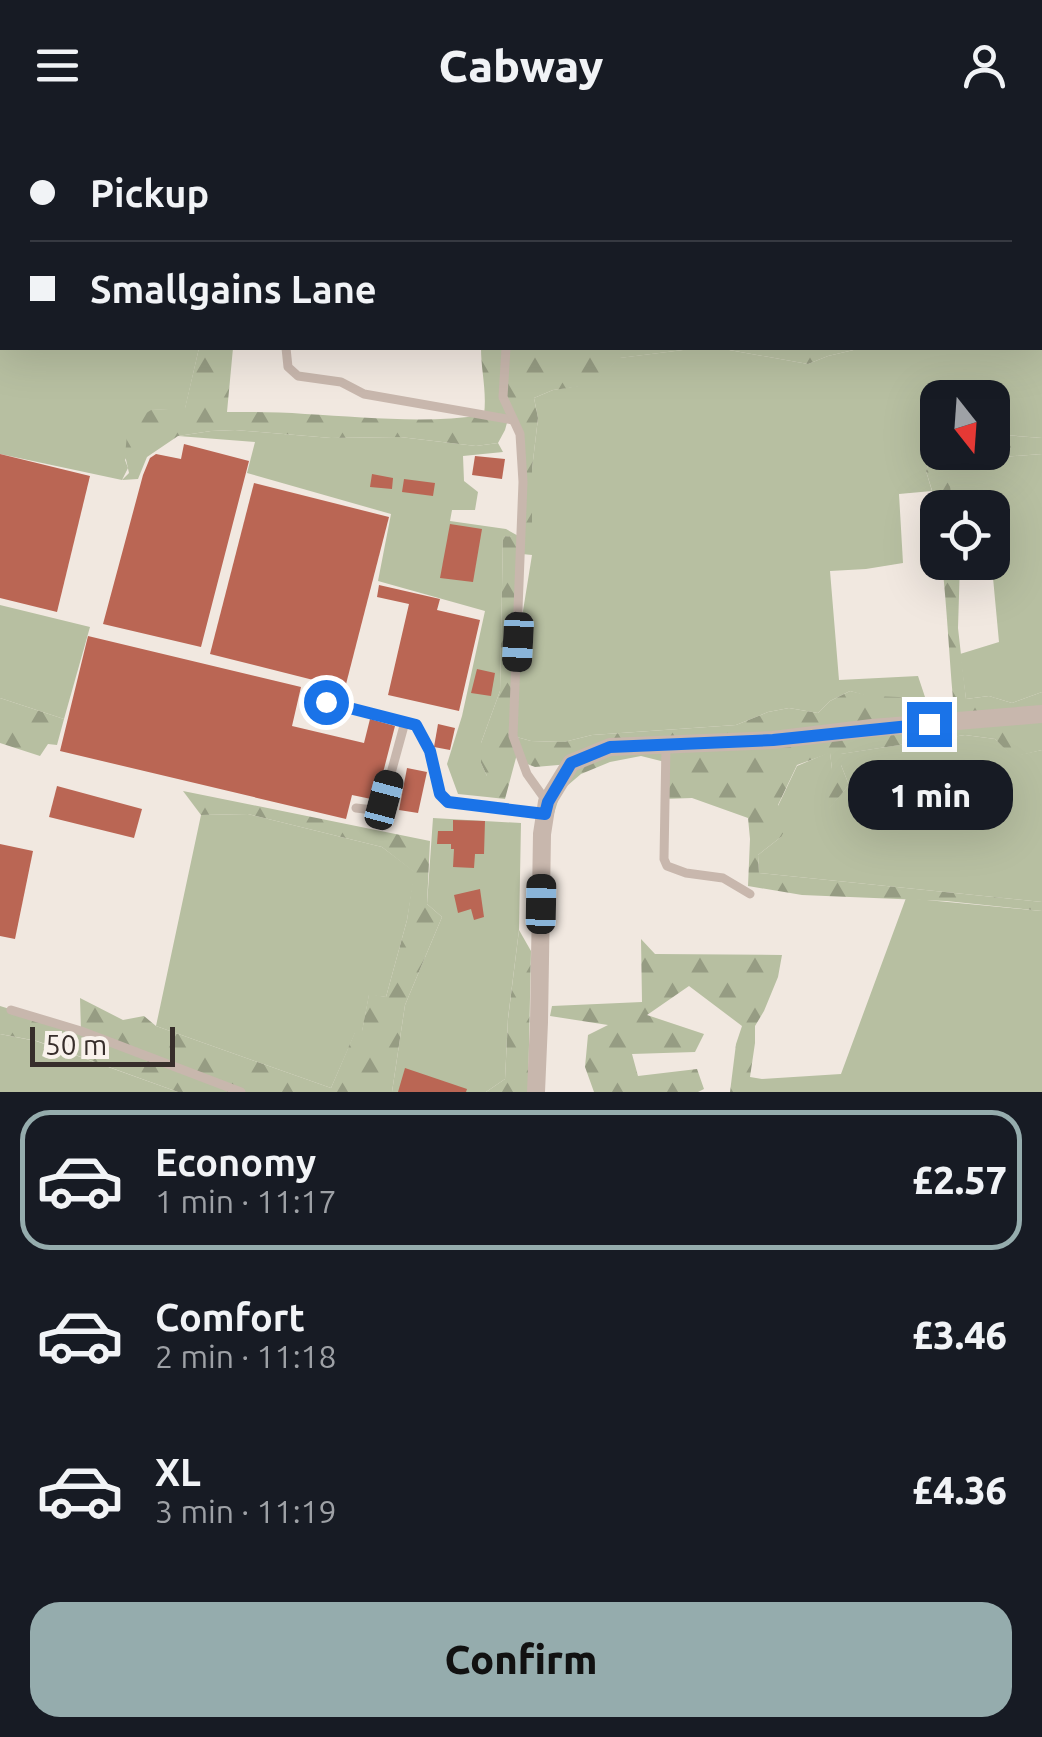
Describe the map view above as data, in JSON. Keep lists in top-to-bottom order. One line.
{"scale_bar":"50 m","north":"bottom","page":{"header":"Cabway","banner":["Pickup","Smallgains Lane"],"bubble":"1 min","scale":"50 m","list":[{"name":"Economy","note":"1 min · 11:17","value":"£2.57"},{"name":"Comfort","note":"2 min · 11:18","value":"£3.46"},{"name":"XL","note":"3 min · 11:19","value":"£4.36"}],"buttons":"Confirm"}}
